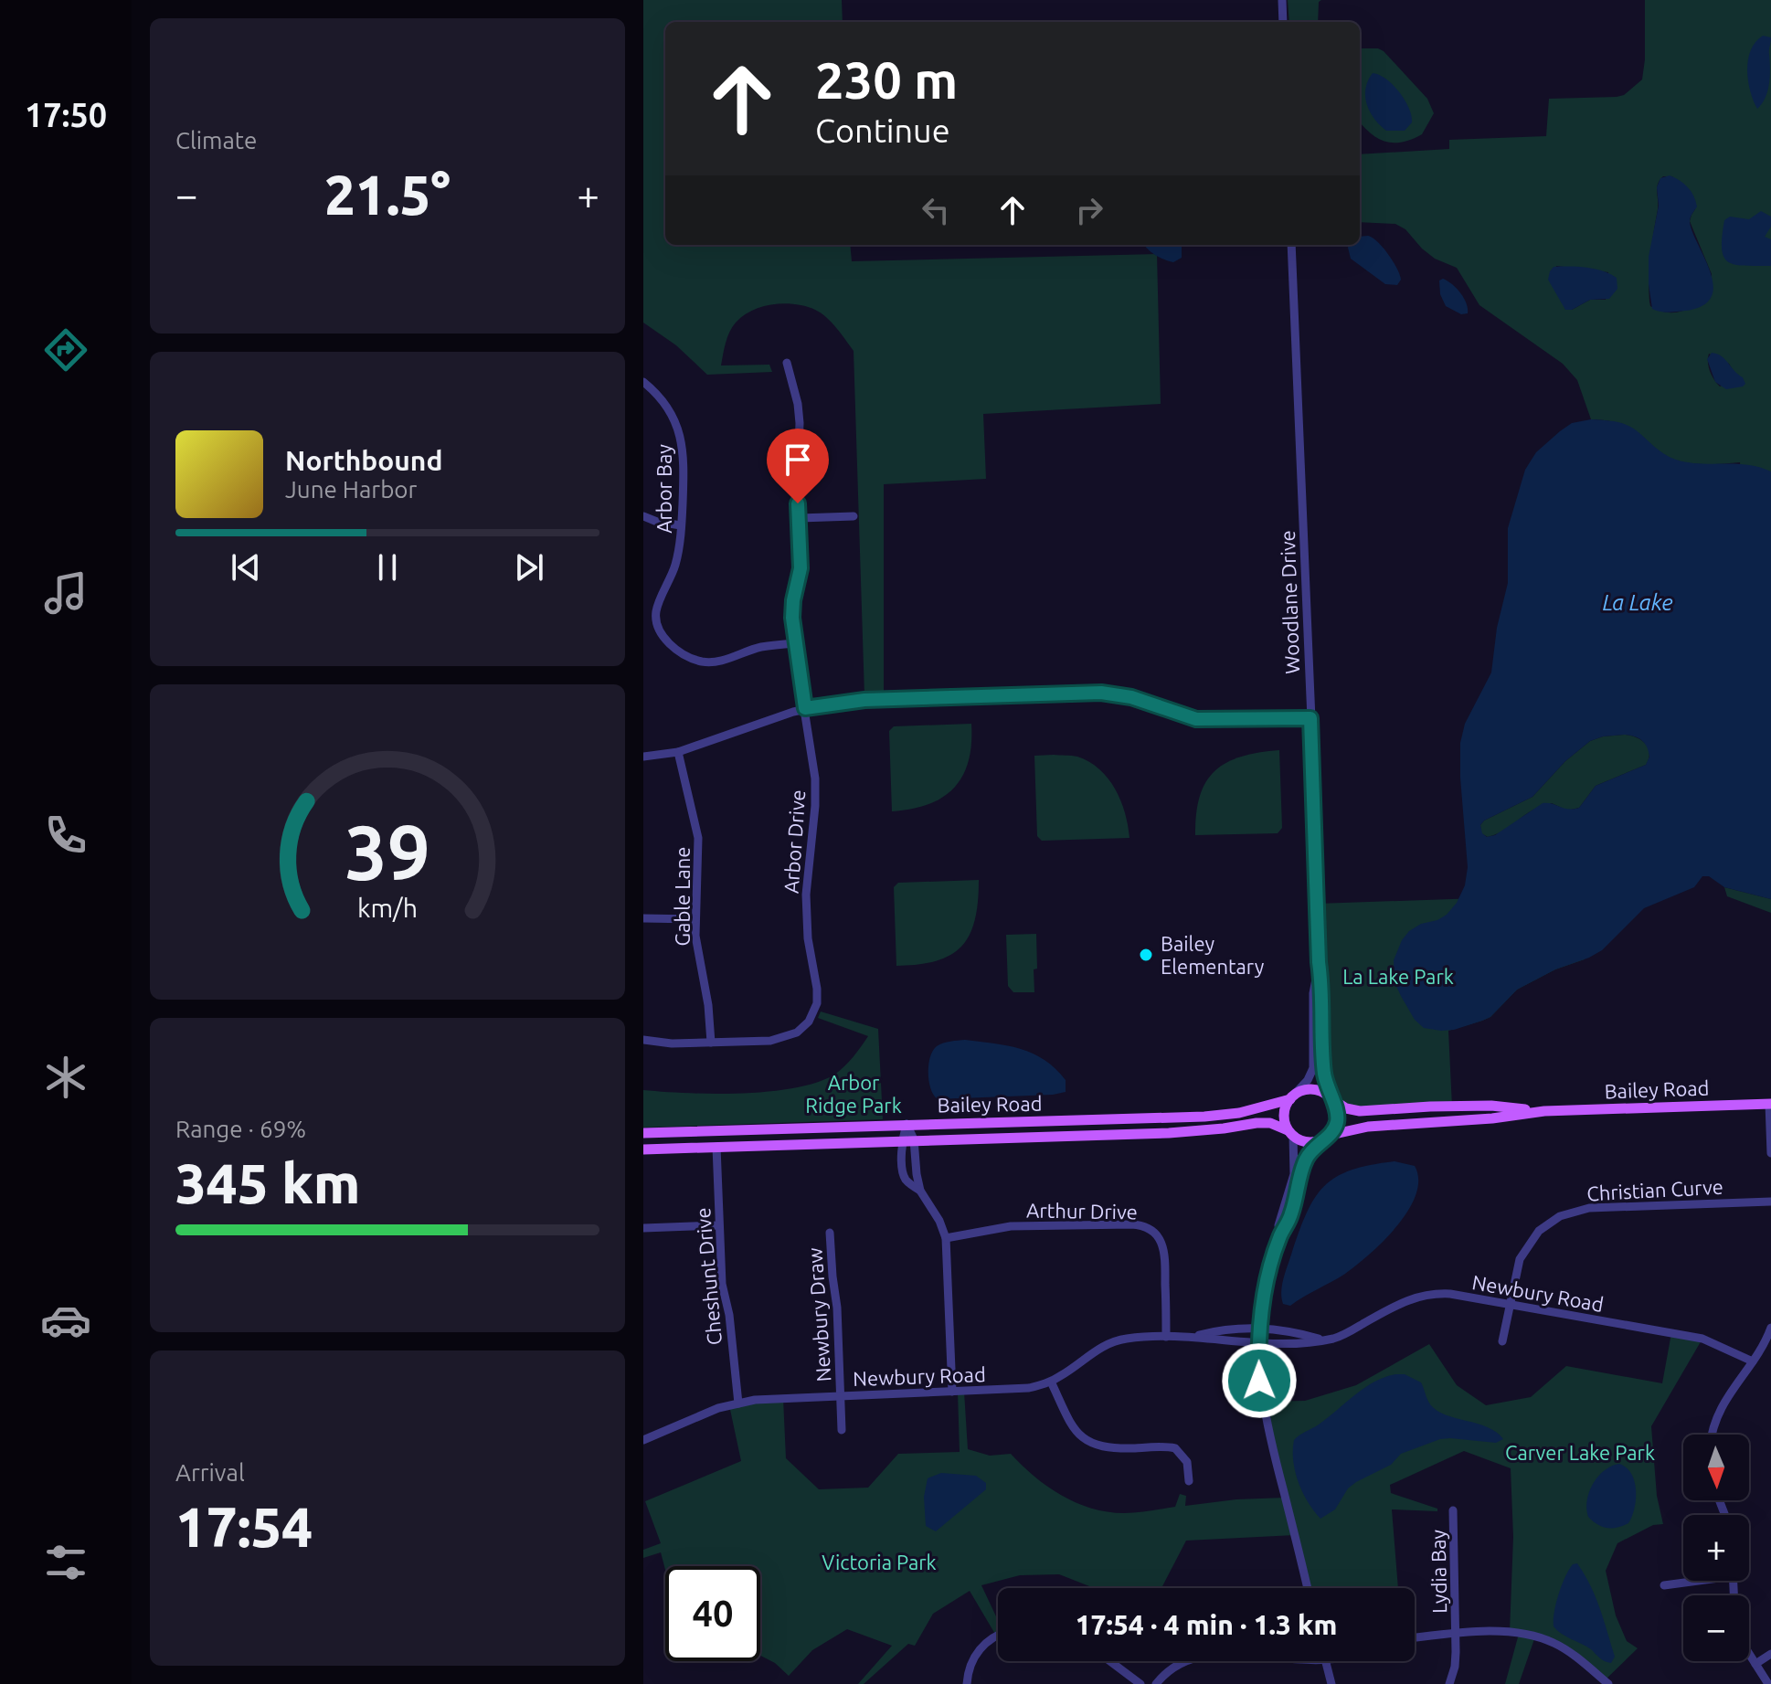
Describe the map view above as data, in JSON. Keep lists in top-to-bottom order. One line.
{"streets":{"main road":["Bailey Road"],"street":["Arbor Bay","Woodlane Drive","Arbor Drive","Gable Lane","Christian Curve","Arthur Drive","Cheshunt Drive","Newbury Road","Newbury Draw","Lydia Bay"]},"crossings":[["Arbor Bay","Arbor Drive"],["Woodlane Drive","Bailey Road"],["Arbor Drive","Gable Lane"],["Bailey Road","Cheshunt Drive"],["Christian Curve","Newbury Road"],["Arthur Drive","Newbury Road"],["Cheshunt Drive","Newbury Road"],["Newbury Road","Newbury Draw"]],"water":["La Lake"],"parks":["La Lake Park","Arbor Ridge Park","Carver Lake Park","Victoria Park"],"places":["Bailey Elementary"],"north":"bottom","page":{"tabs":"17:50","tile":["Climate",["Range · 69%","345 km"],["Arrival","17:54"]],"turn":["230 m","Continue"],"heat":["−","21.5°","+"],"song":["Northbound","June Harbor"],"map_buttons":["+","−"],"limit":"40","trip":"17:54 · 4 min · 1.3 km","gauge":["39","km/h"]}}
